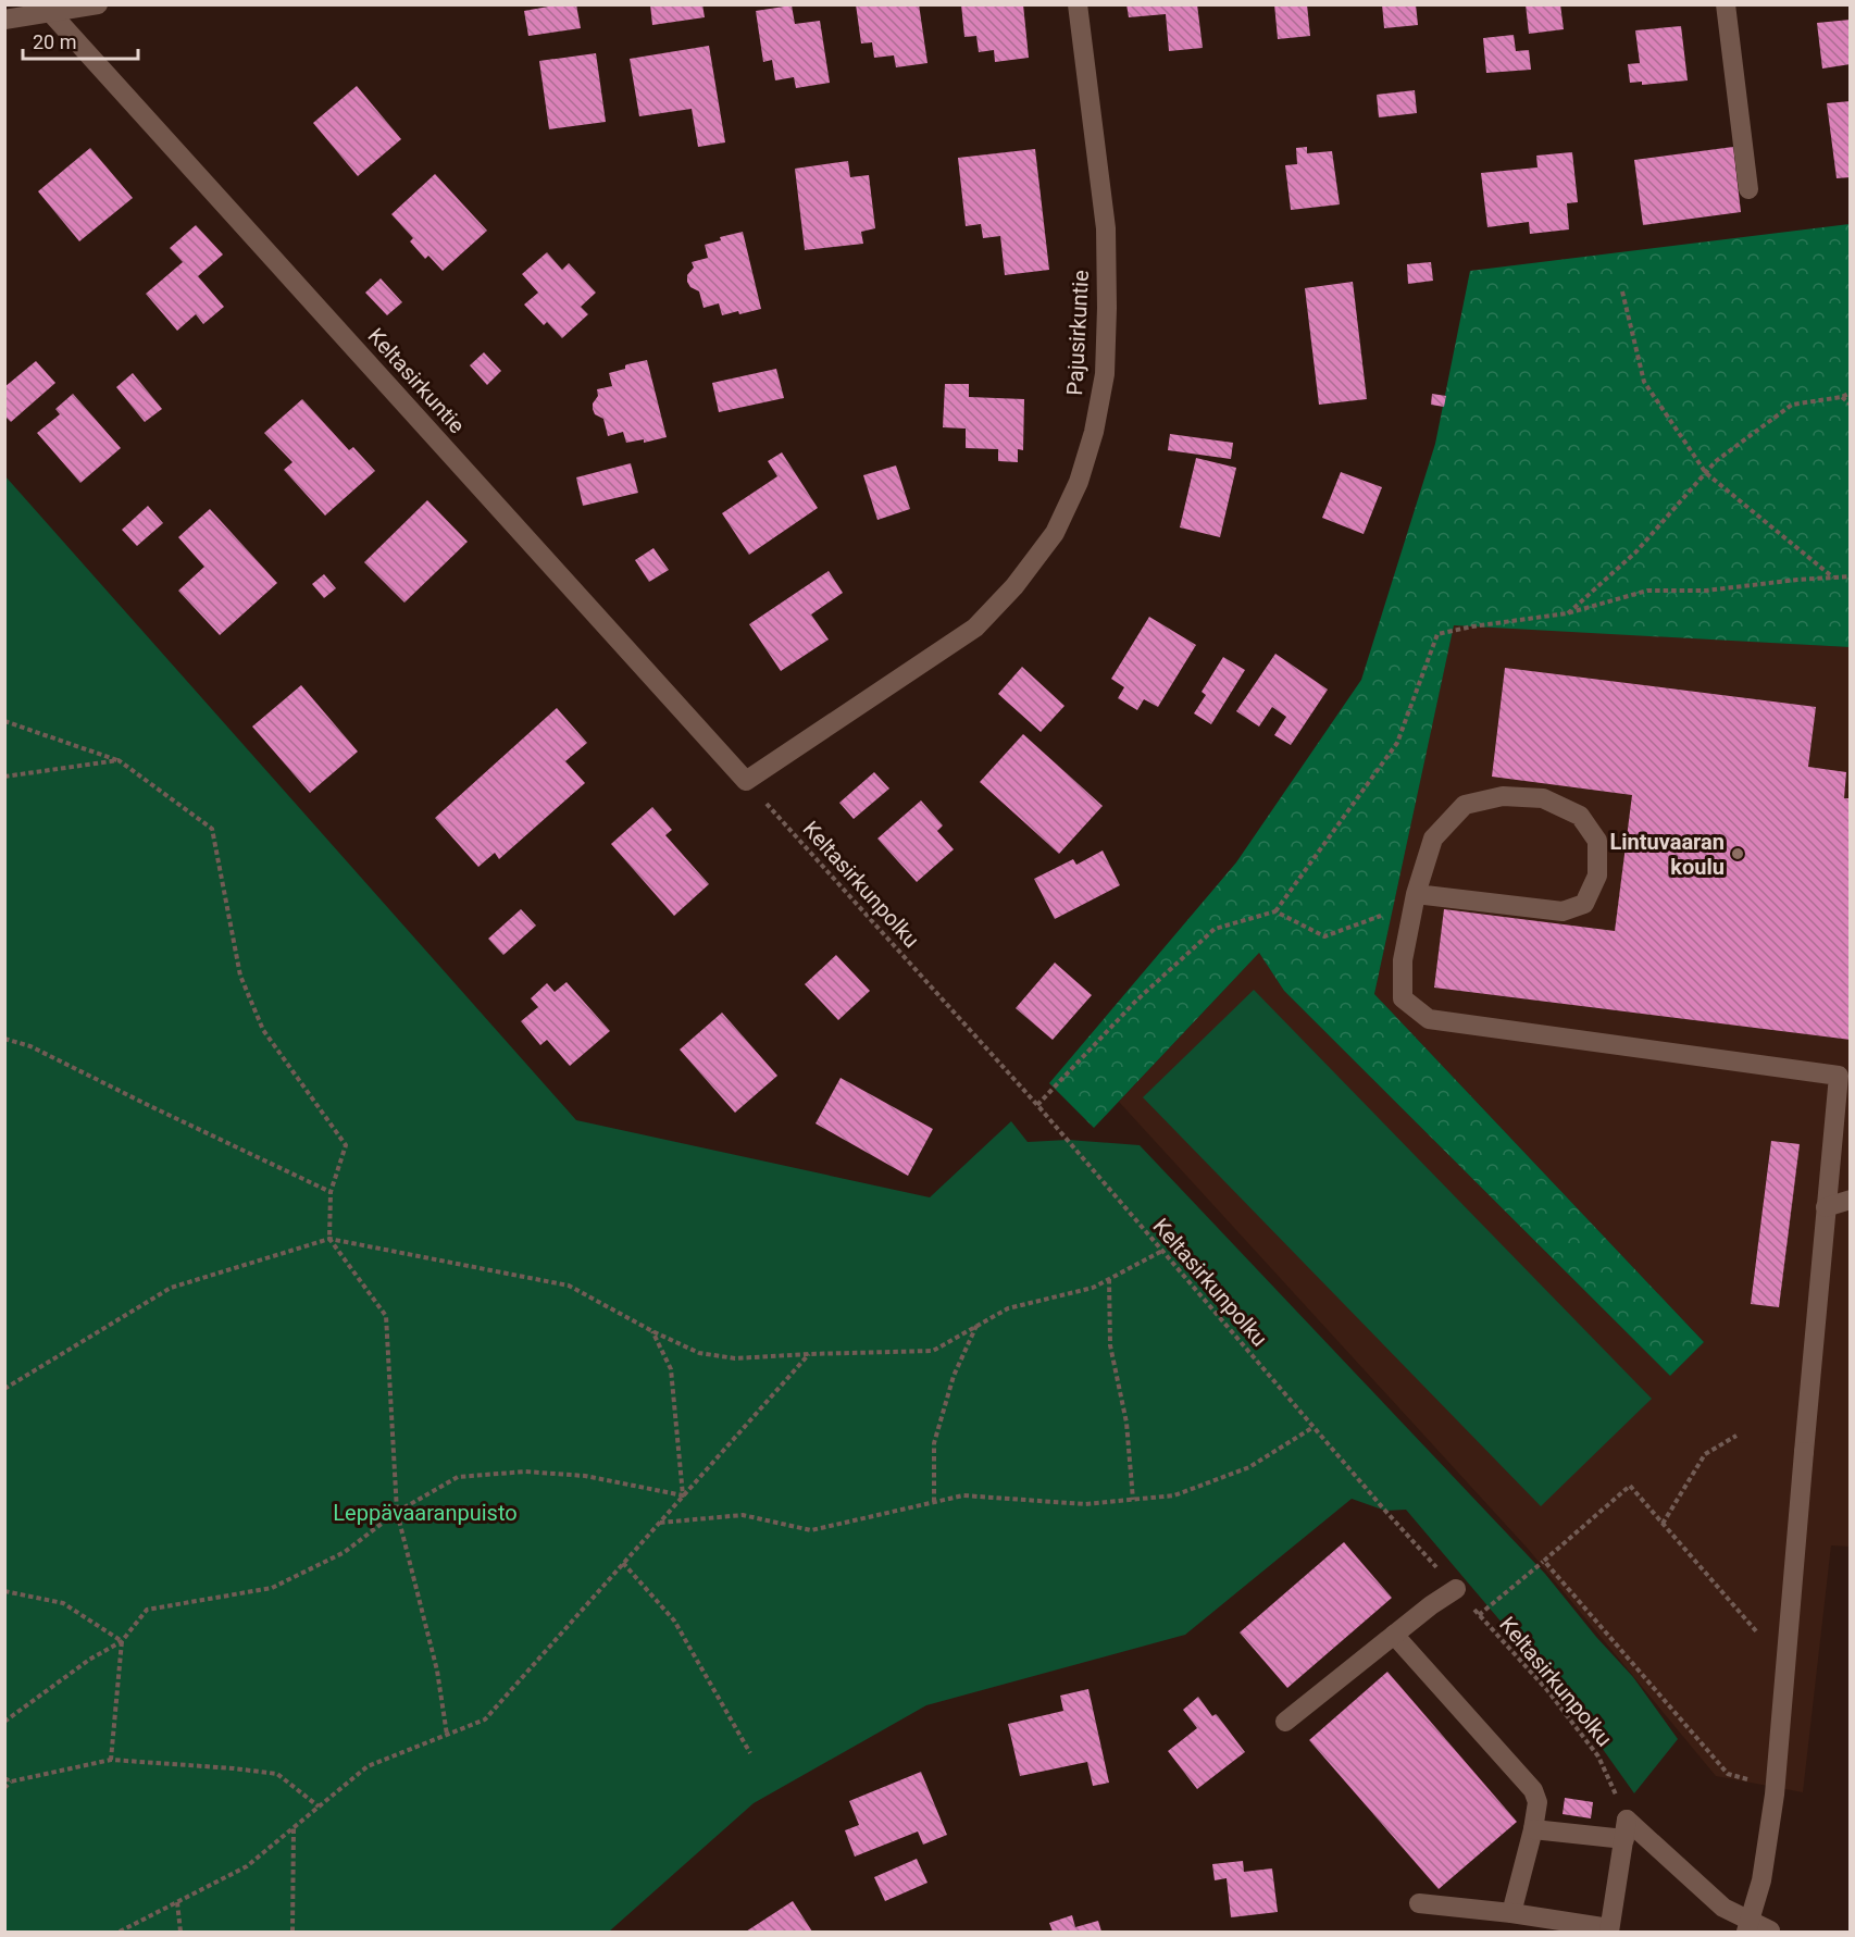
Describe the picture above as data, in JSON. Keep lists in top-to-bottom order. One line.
{"streets":{"street":["Pajusirkuntie","Keltasirkuntie"],"path":["Keltasirkunpolku"]},"crossings":[["Pajusirkuntie","Keltasirkuntie"],["Pajusirkuntie","Keltasirkunpolku"],["Keltasirkuntie","Keltasirkunpolku"]],"parks":["Leppävaaranpuisto"],"places":["Lintuvaaran koulu"],"scale_bar":"20 m"}
